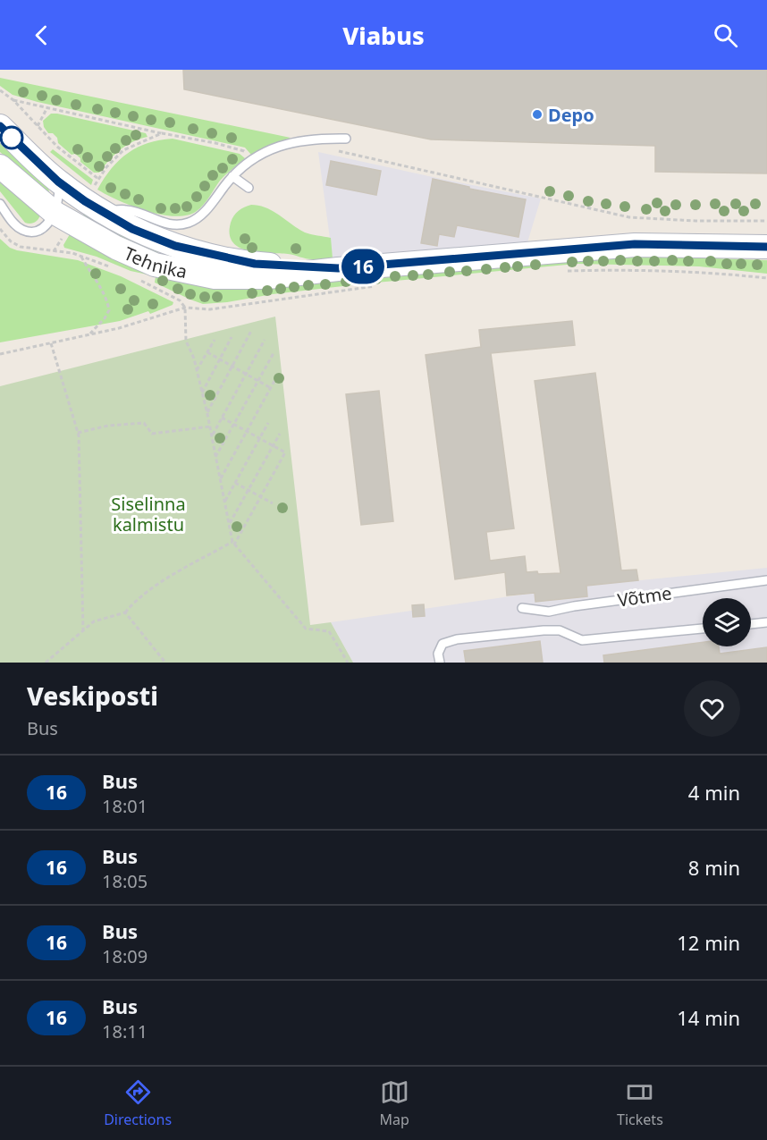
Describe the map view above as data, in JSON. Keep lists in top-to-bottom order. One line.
{"streets":{"main road":["Tehnika"],"lane":["Võtme"]},"parks":["Siselinna kalmistu"],"places":["Depo"],"lines":["bus line 16"],"page":{"header":"Viabus","on_map":"16","heading":["Veskiposti","Bus"],"list":[{"mark":"16","name":"Bus","note":"18:01","value":"4 min"},{"mark":"16","name":"Bus","note":"18:05","value":"8 min"},{"mark":"16","name":"Bus","note":"18:09","value":"12 min"},{"mark":"16","name":"Bus","note":"18:11","value":"14 min"}],"tabs":["Directions","Map","Tickets"]}}
